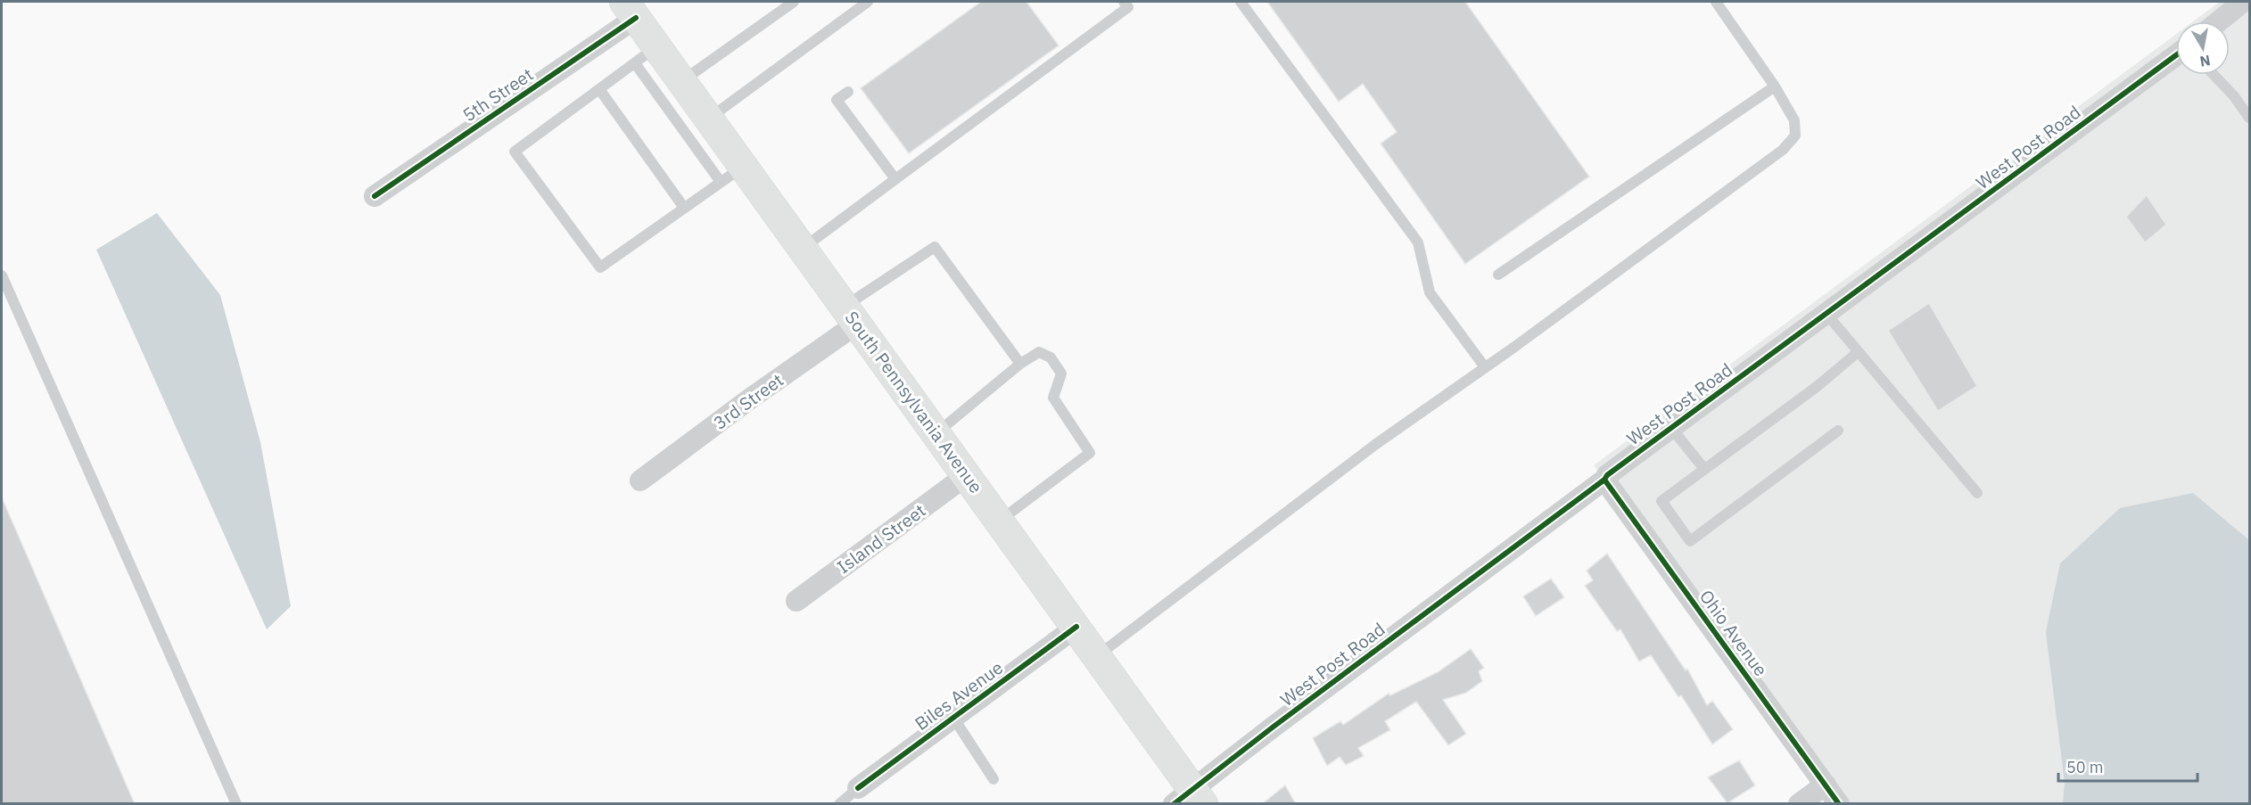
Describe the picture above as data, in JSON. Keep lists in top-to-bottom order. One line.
{"streets":{"main road":["South Pennsylvania Avenue"],"street":["5th Street","West Post Road","3rd Street","Island Street","Ohio Avenue","Biles Avenue"]},"crossings":[["5th Street","South Pennsylvania Avenue"],["West Post Road","South Pennsylvania Avenue"],["West Post Road","Ohio Avenue"],["3rd Street","South Pennsylvania Avenue"],["South Pennsylvania Avenue","Island Street"],["South Pennsylvania Avenue","Biles Avenue"]],"scale_bar":"50 m","north":"bottom"}
